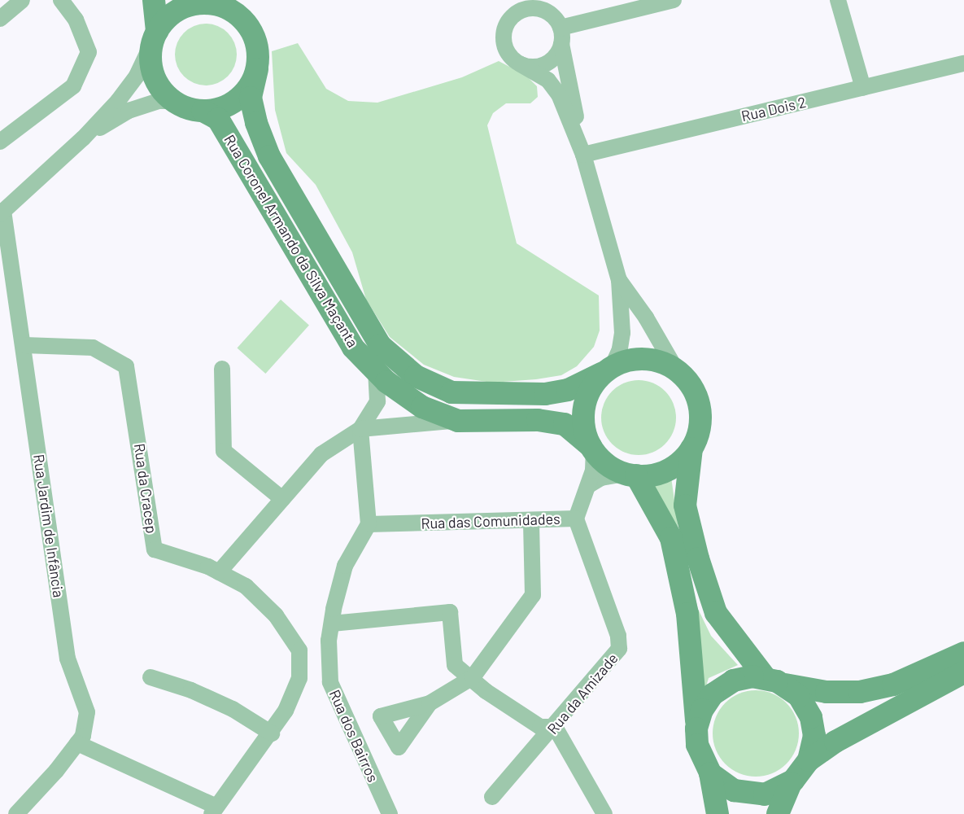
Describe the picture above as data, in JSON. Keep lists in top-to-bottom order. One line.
{"streets":{"main road":["Rua Coronel Armando da Silva Maçanta"],"street":["Rua Dois 2","Rua da Cracep","Rua das Comunidades","Rua Jardim de Infância","Rua da Amizade","Rua dos Bairros"]},"crossings":[["Rua Coronel Armando da Silva Maçanta","Rua das Comunidades"],["Rua da Cracep","Rua Jardim de Infância"],["Rua das Comunidades","Rua da Amizade"],["Rua das Comunidades","Rua dos Bairros"]]}
